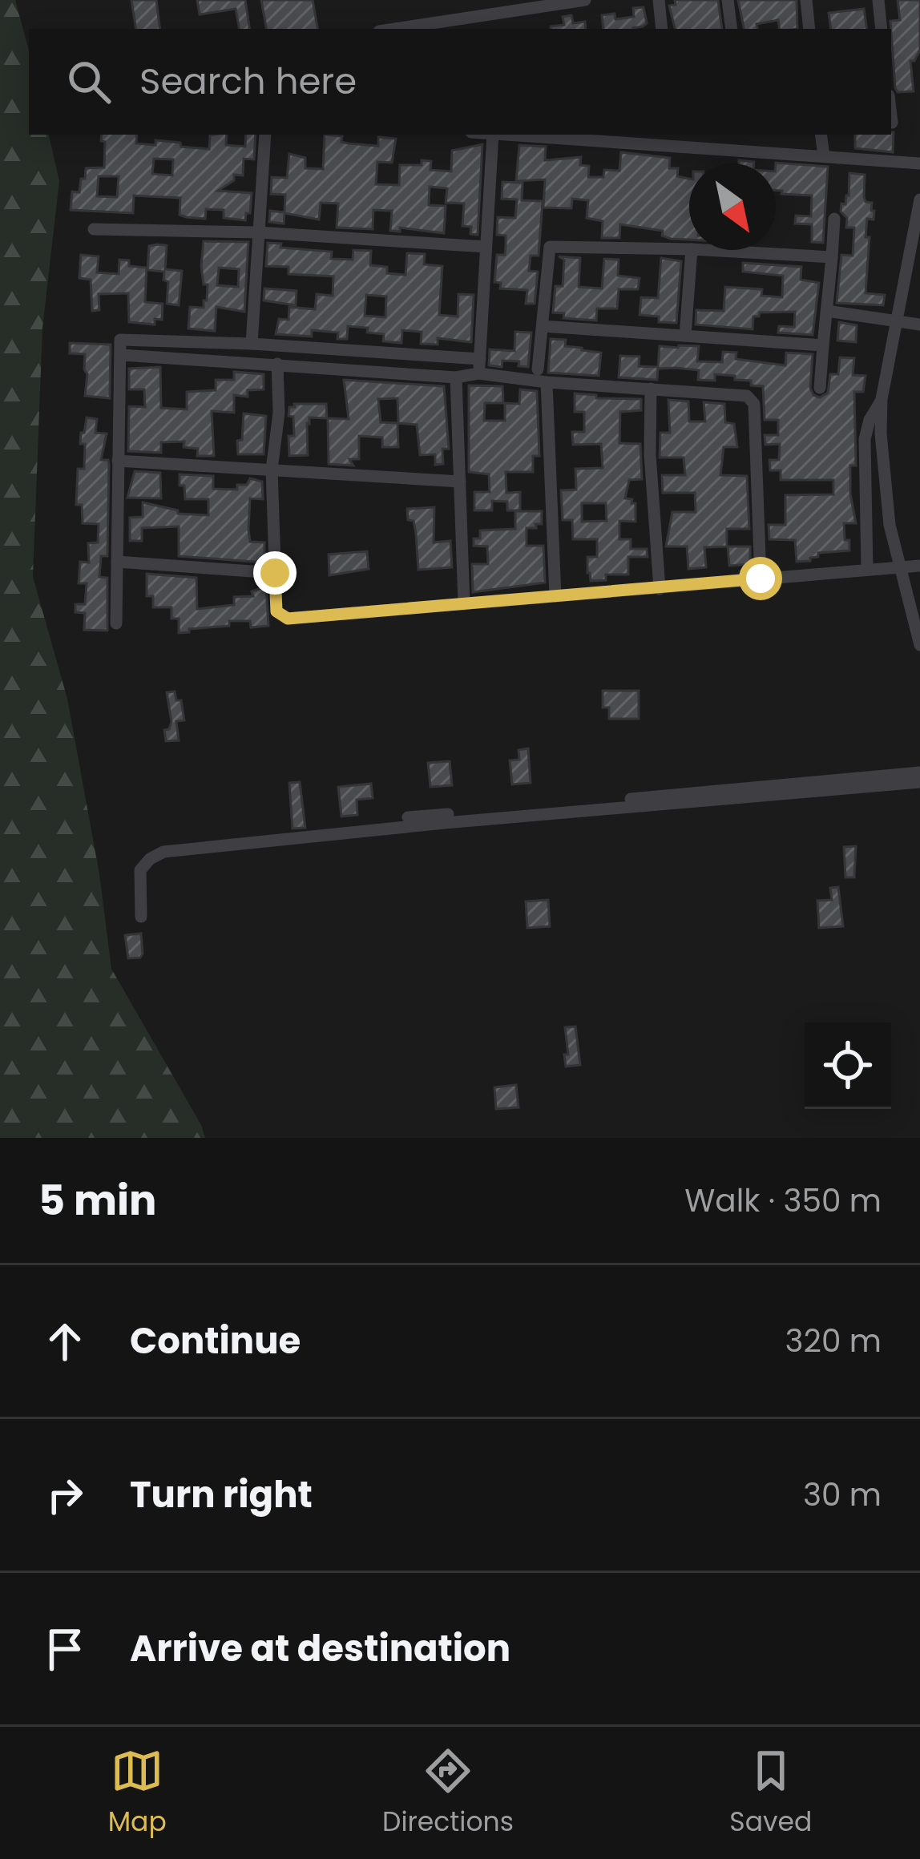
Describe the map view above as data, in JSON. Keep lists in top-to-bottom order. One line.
{"north":"bottom right","page":{"search":"Search here","heading":["5 min","Walk · 350 m"],"list":[["Continue","320 m"],["Turn right","30 m"],"Arrive at destination"],"nav":["Map","Directions","Saved"]}}
